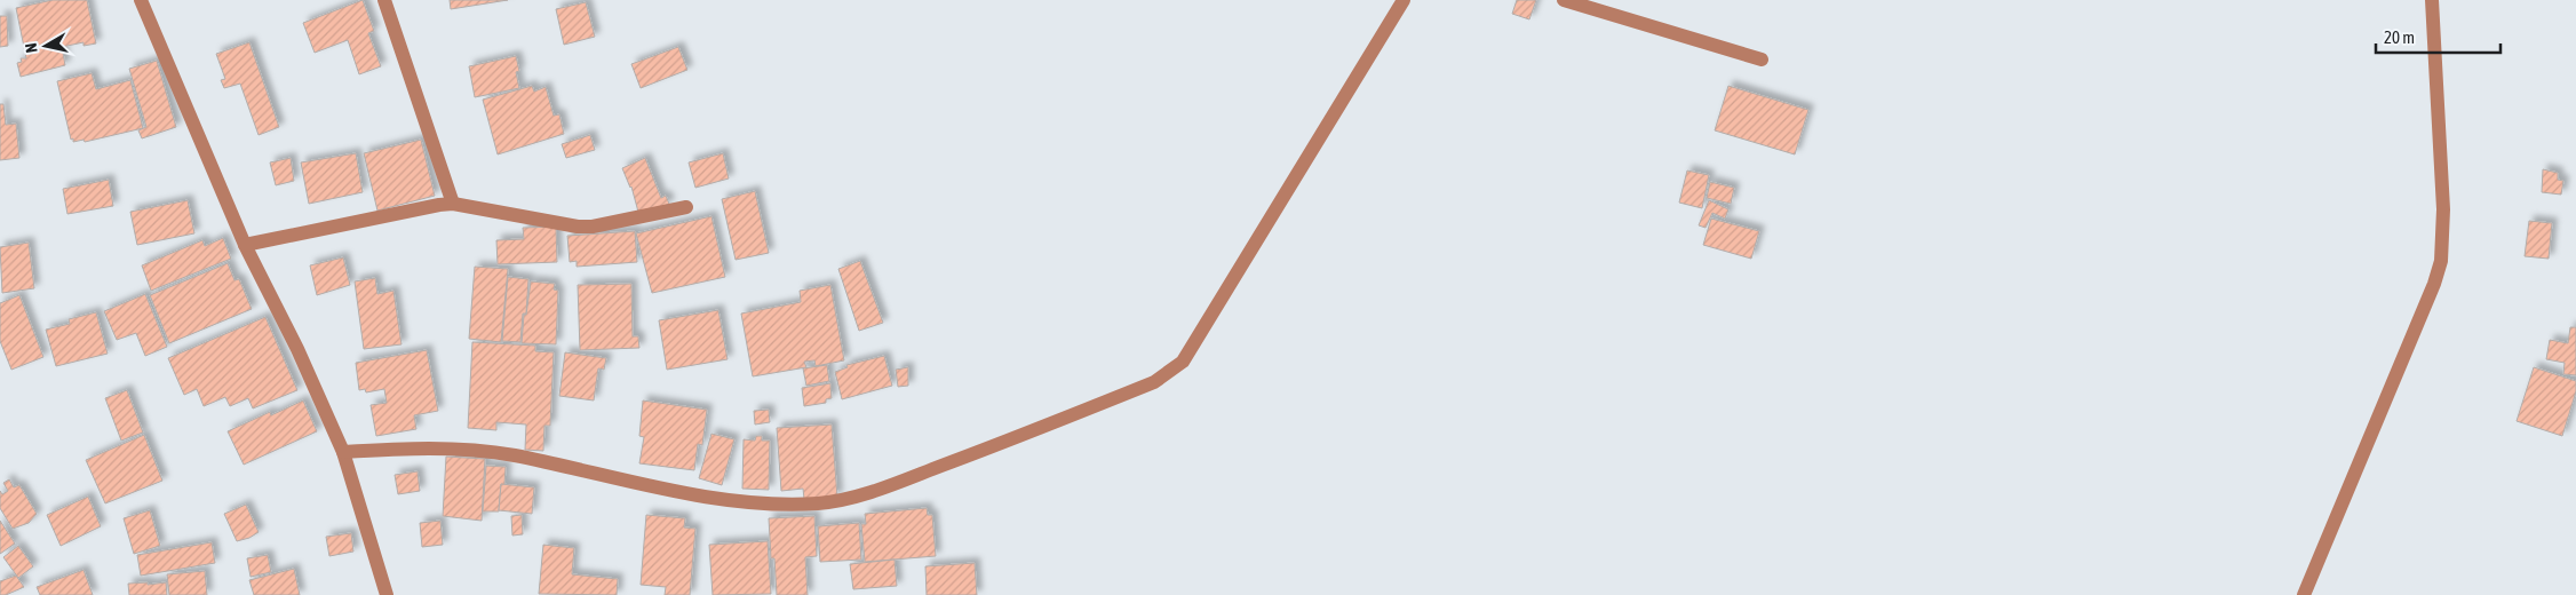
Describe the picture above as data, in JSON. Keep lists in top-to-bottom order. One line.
{"scale_bar":"20 m","north":"left"}
